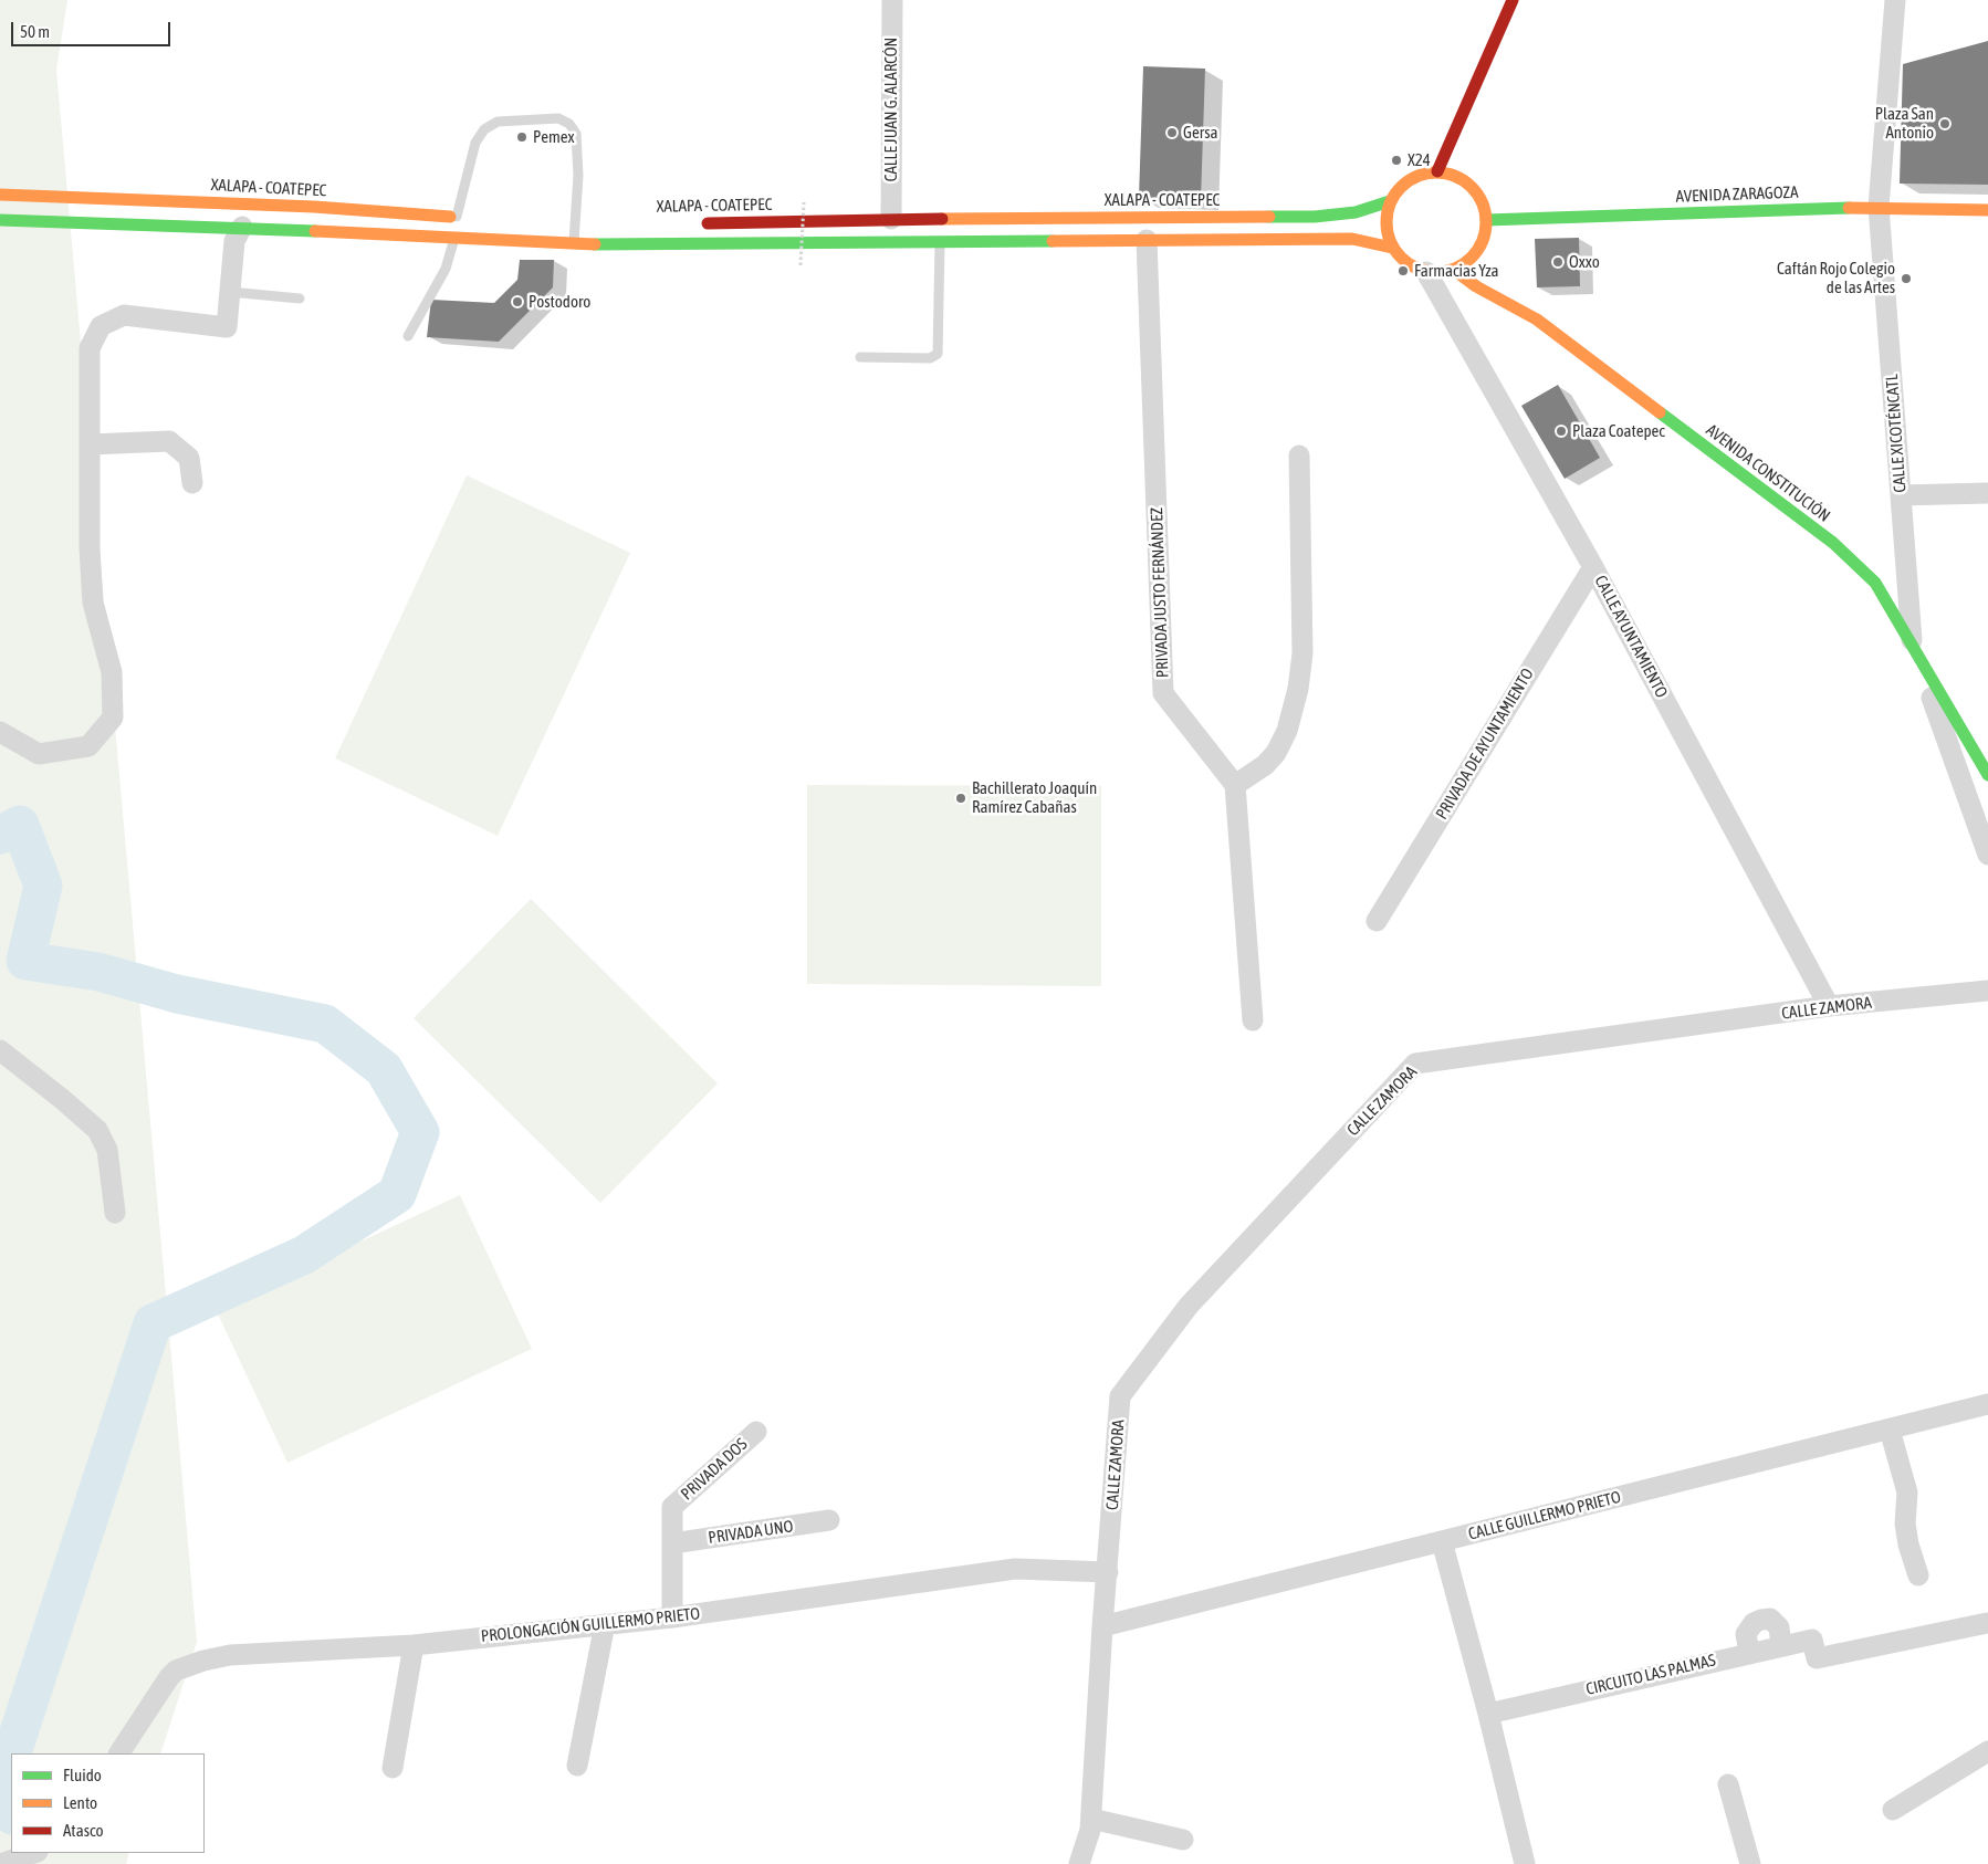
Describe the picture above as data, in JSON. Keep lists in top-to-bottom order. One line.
{"streets":{"main road":["XALAPA - COATEPEC","AVENIDA ZARAGOZA","AVENIDA CONSTITUCIÓN"],"street":["CALLE JUAN G. ALARCÓN","CALLE XICOTÉNCATL","PRIVADA JUSTO FERNÁNDEZ","CALLE AYUNTAMIENTO","PRIVADA DE AYUNTAMIENTO","CALLE ZAMORA","PRIVADA DOS","CALLE GUILLERMO PRIETO","PRIVADA UNO","PROLONGACIÓN GUILLERMO PRIETO","CIRCUITO LAS PALMAS"]},"crossings":[["CALLE JUAN G. ALARCÓN","XALAPA - COATEPEC"],["XALAPA - COATEPEC","AVENIDA ZARAGOZA"],["XALAPA - COATEPEC","AVENIDA CONSTITUCIÓN"],["XALAPA - COATEPEC","CALLE AYUNTAMIENTO"],["AVENIDA ZARAGOZA","CALLE XICOTÉNCATL"],["AVENIDA ZARAGOZA","AVENIDA CONSTITUCIÓN"],["AVENIDA ZARAGOZA","CALLE AYUNTAMIENTO"],["CALLE XICOTÉNCATL","AVENIDA CONSTITUCIÓN"],["AVENIDA CONSTITUCIÓN","CALLE AYUNTAMIENTO"],["CALLE AYUNTAMIENTO","PRIVADA DE AYUNTAMIENTO"],["CALLE AYUNTAMIENTO","CALLE ZAMORA"],["CALLE ZAMORA","CALLE GUILLERMO PRIETO"],["CALLE ZAMORA","PROLONGACIÓN GUILLERMO PRIETO"],["PRIVADA DOS","PRIVADA UNO"]],"places":["Plaza San Antonio","Gersa","Pemex","X24","Oxxo","Farmacias Yza","Caftán Rojo Colegio de las Artes","Postodoro","Plaza Coatepec","Bachillerato Joaquín Ramírez Cabañas"],"legend":["Fluido","Lento","Atasco"],"scale_bar":"50 m"}
